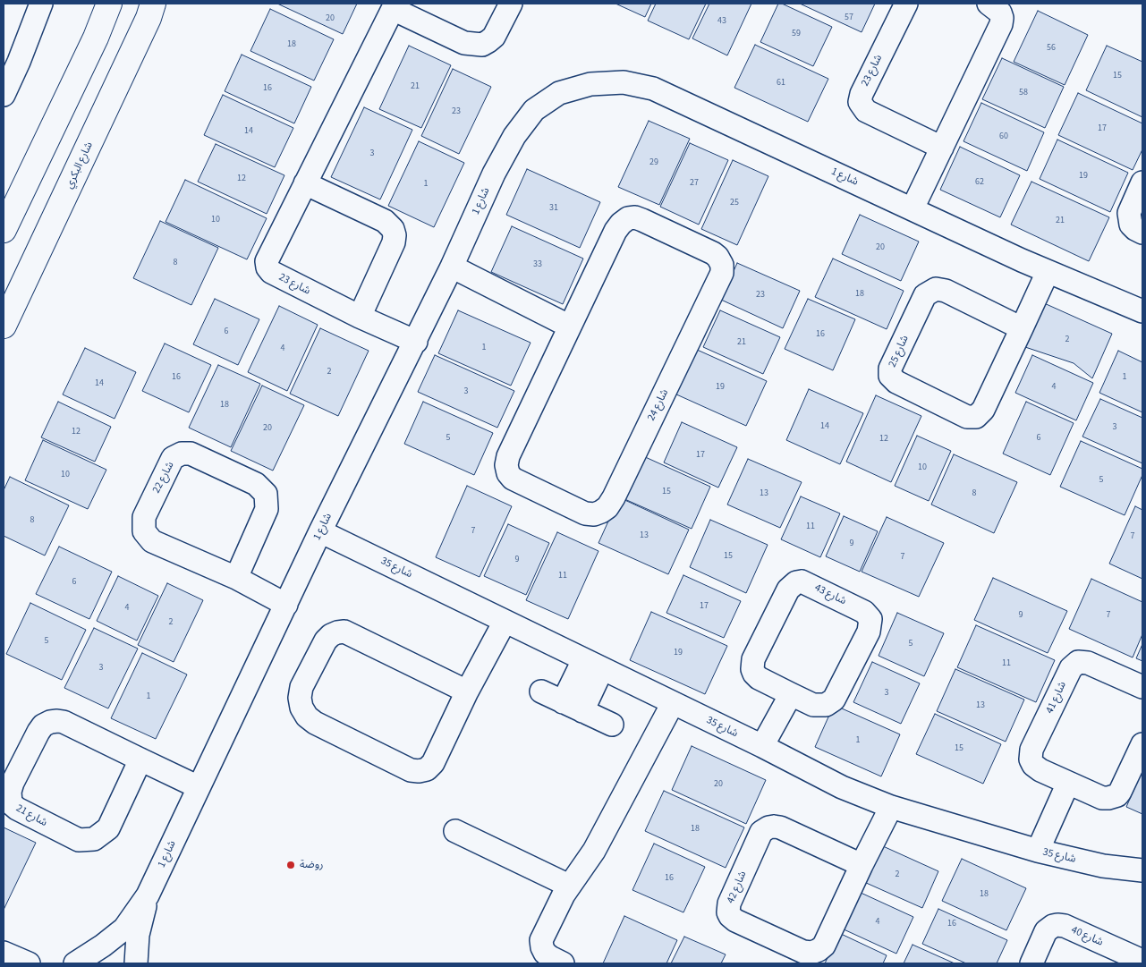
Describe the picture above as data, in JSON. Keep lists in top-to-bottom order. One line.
{"streets":{"main road":["شارع البكري"],"street":["شارع 23","شارع 1","شارع 25","شارع 24","شارع 22","شارع 35","شارع 43","شارع 41","شارع 21","شارع 42","شارع 40"]},"crossings":[["شارع 23","شارع 1"],["شارع 1","شارع 25"],["شارع 1","شارع 22"],["شارع 1","شارع 35"],["شارع 1","شارع 21"],["شارع 35","شارع 42"]],"places":["روضة"],"house_numbers":["57","20","43","59","18","56","15","61","21","16","58","23","17","14","60","3","29","19","12","62","27","1","25","31","10","21","20","8","33","18","23","6","16","2","21","1","4","2","16","1","14","19","4","3","18","14","3","20","12","5","6","12","17","10","10","5","15","13","8","8","11","7","13","7","9","15","7","9","11","6","17","4","9","7","2","5","5","19","11","3","3","1","13","1","15","20","18","2","16","18","4","16"]}
